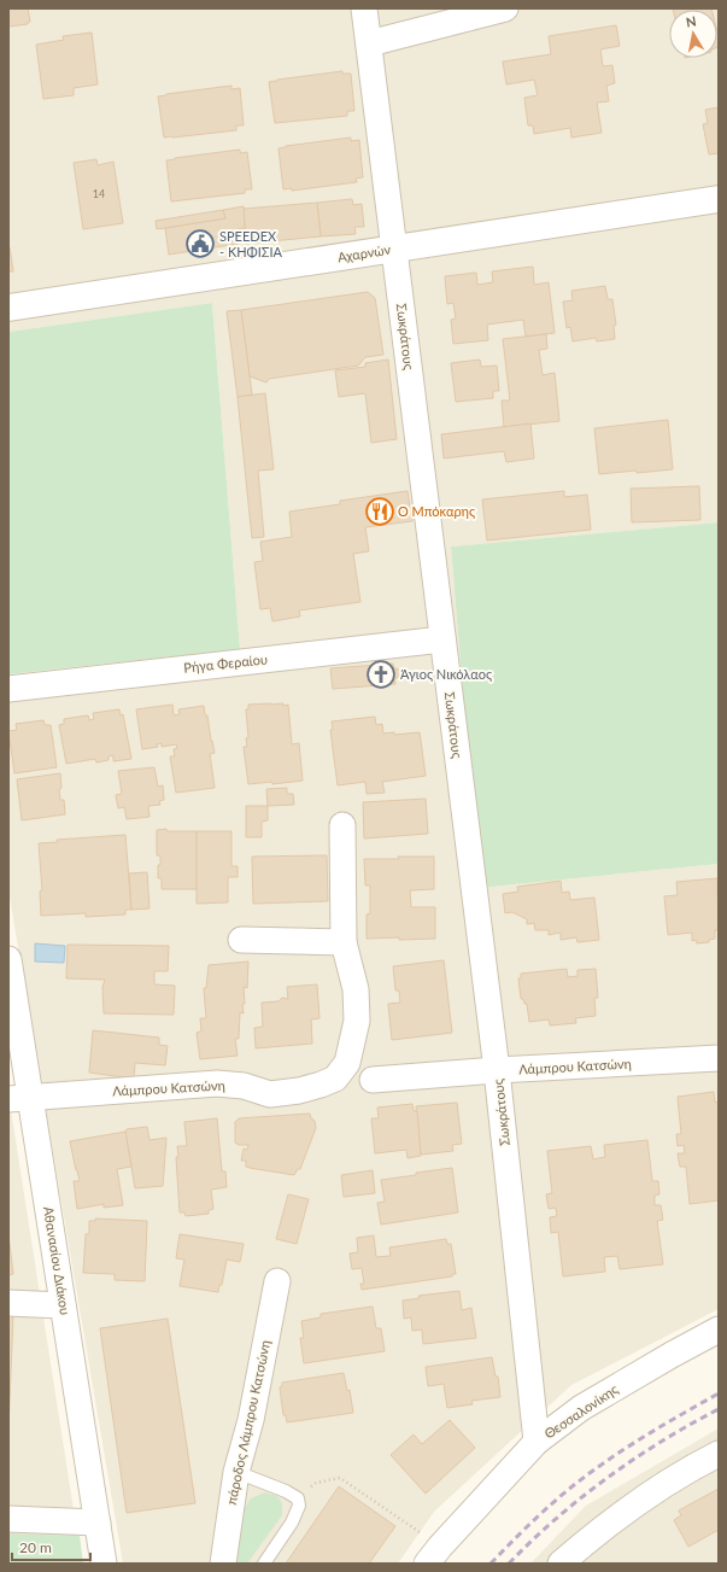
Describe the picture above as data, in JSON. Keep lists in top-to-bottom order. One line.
{"streets":{"street":["Αχαρνών","Σωκράτους","Ρήγα Φεραίου","Λάμπρου Κατσώνη","Αθανασίου Διάκου","Θεσσαλονίκης","πάροδος Λάμπρου Κατσώνη"]},"crossings":[["Αχαρνών","Σωκράτους"],["Σωκράτους","Ρήγα Φεραίου"],["Σωκράτους","Λάμπρου Κατσώνη"],["Σωκράτους","Θεσσαλονίκης"],["Λάμπρου Κατσώνη","Αθανασίου Διάκου"]],"places":{"public building":["SPEEDEX - ΚΗΦΙΣΙΑ"],"restaurant":["Ο Μπόκαρης"],"church":["Άγιος Νικόλαος"]},"house_numbers":["14"],"scale_bar":"20 m","north":"top"}
